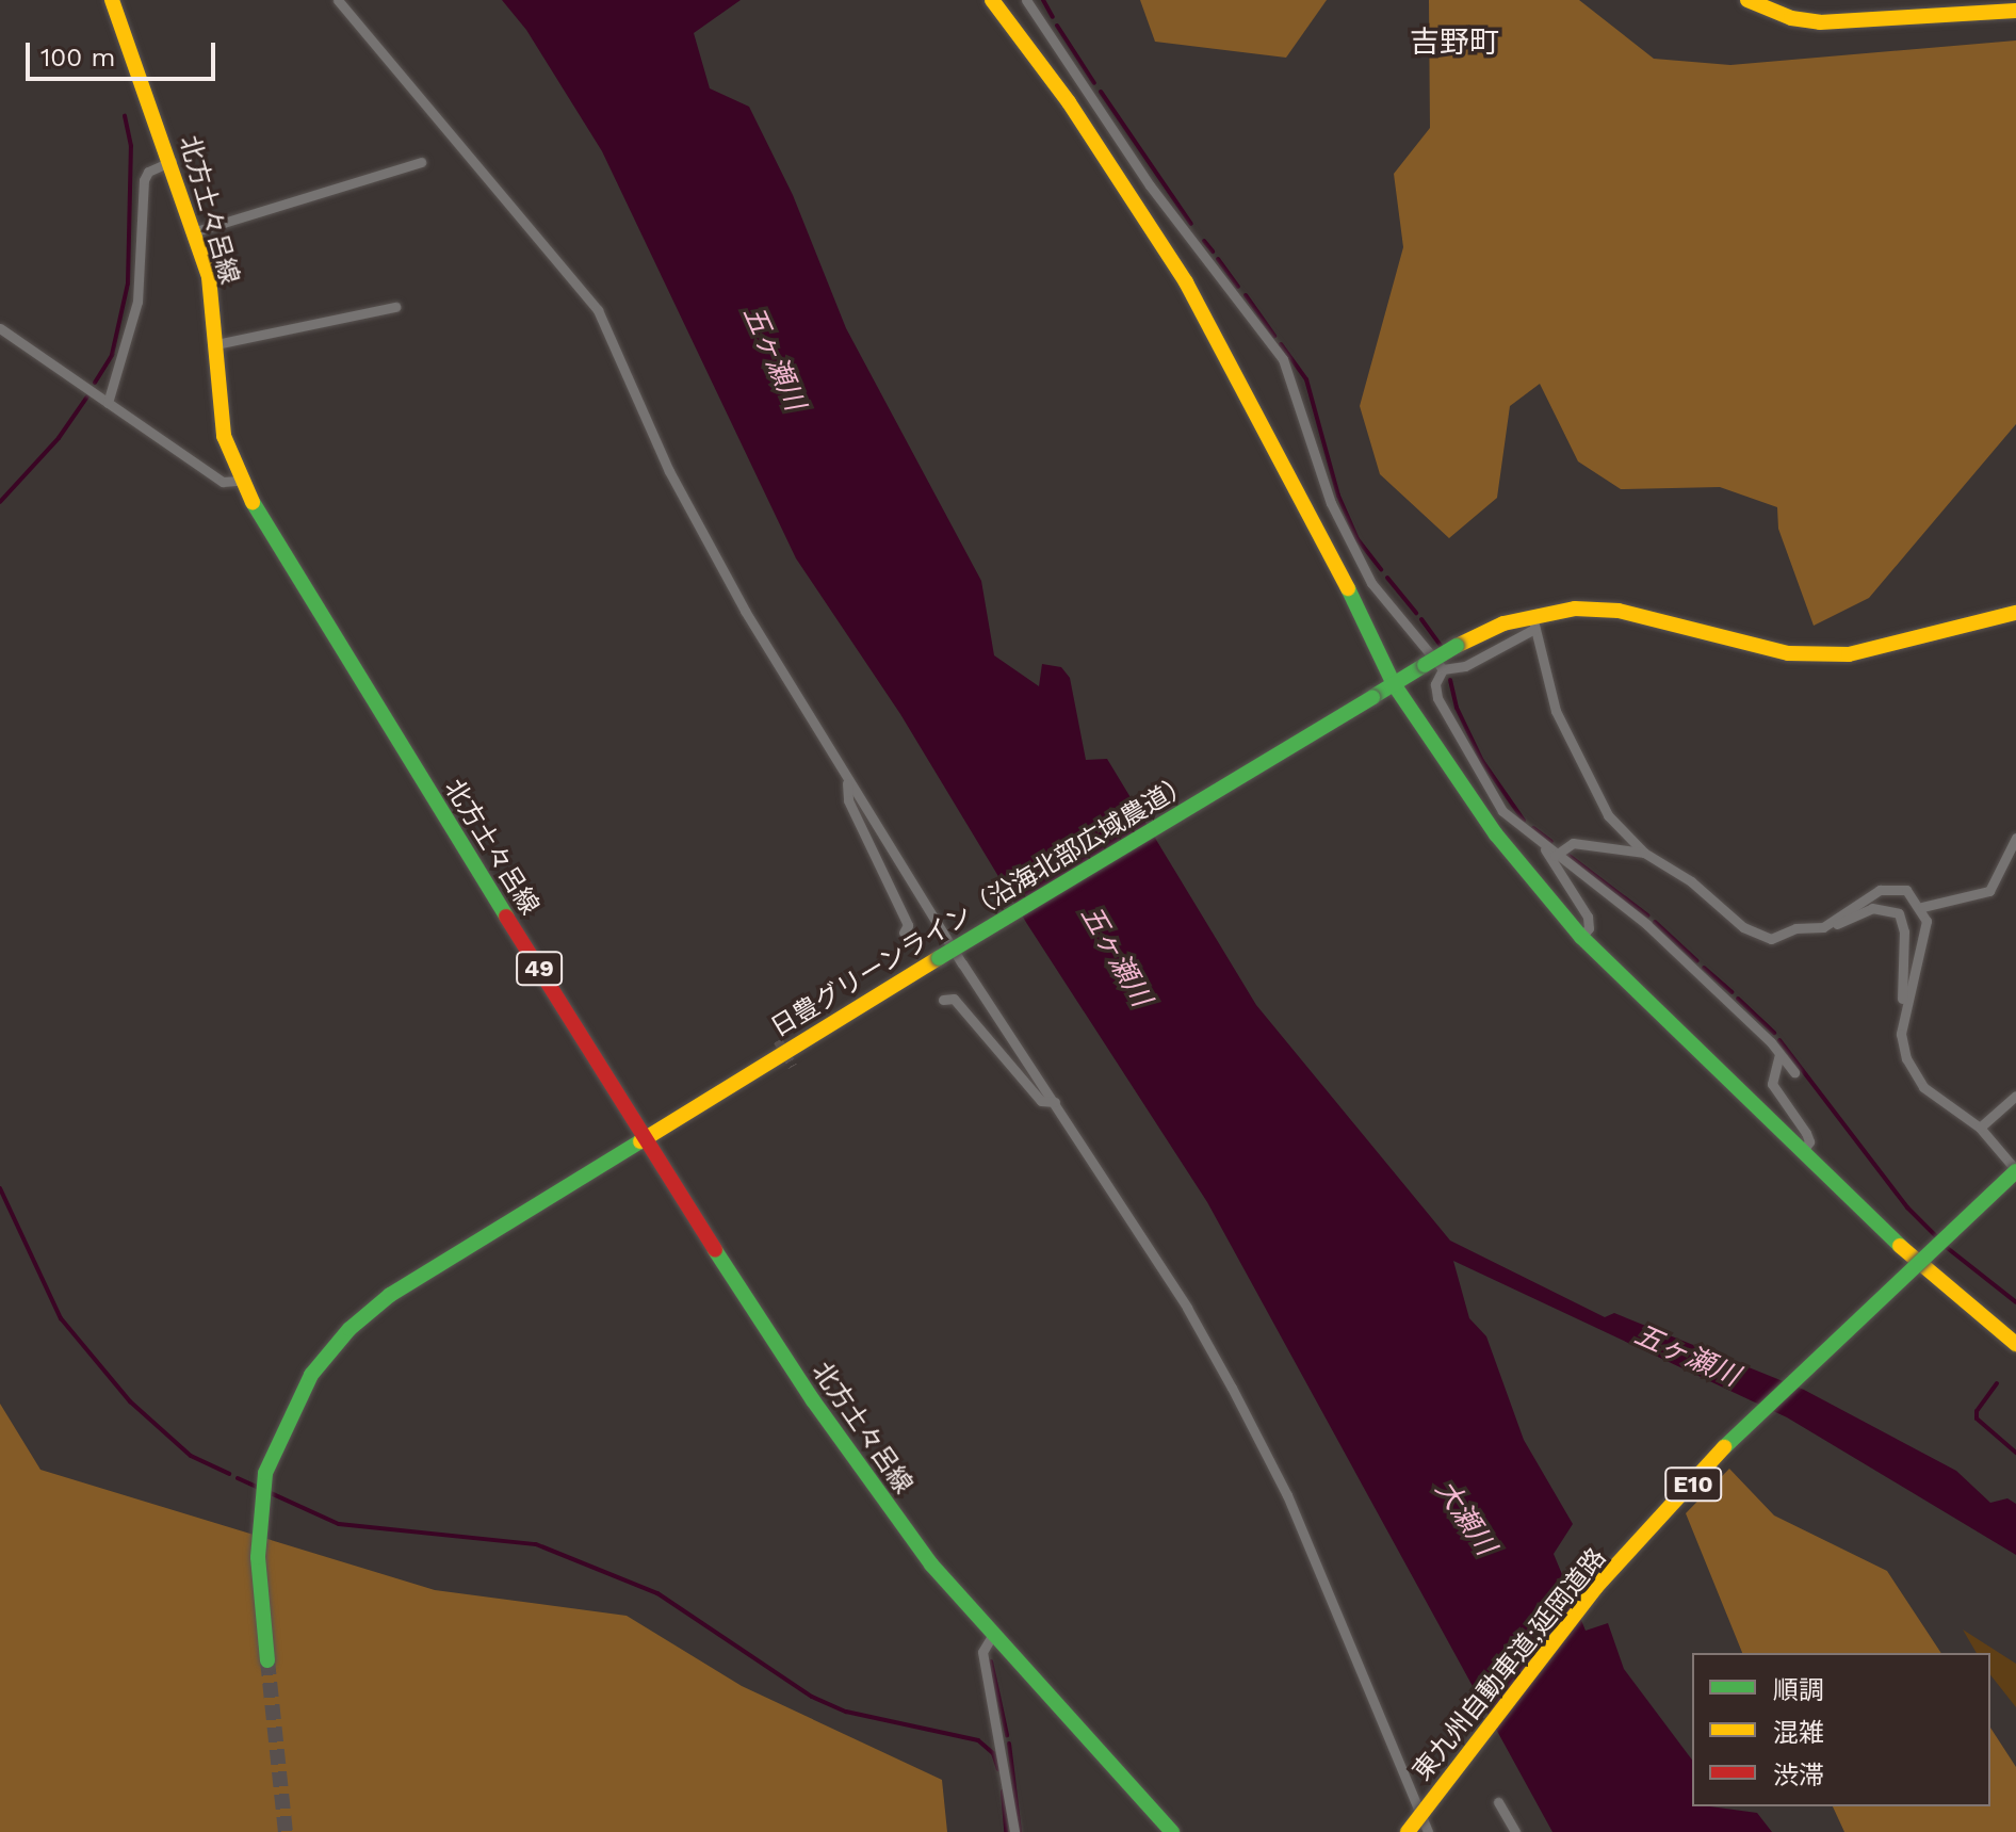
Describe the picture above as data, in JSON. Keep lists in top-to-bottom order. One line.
{"streets":{"main road":["北方土々呂線","日豊グリーンライン（沿海北部広域農道）","49","E10","東九州自動車道;延岡道路"]},"crossings":[["北方土々呂線","日豊グリーンライン（沿海北部広域農道）"]],"districts":["吉野町"],"water":["五ヶ瀬川","大瀬川"],"legend":["順調","混雑","渋滞"],"scale_bar":"100 m"}
